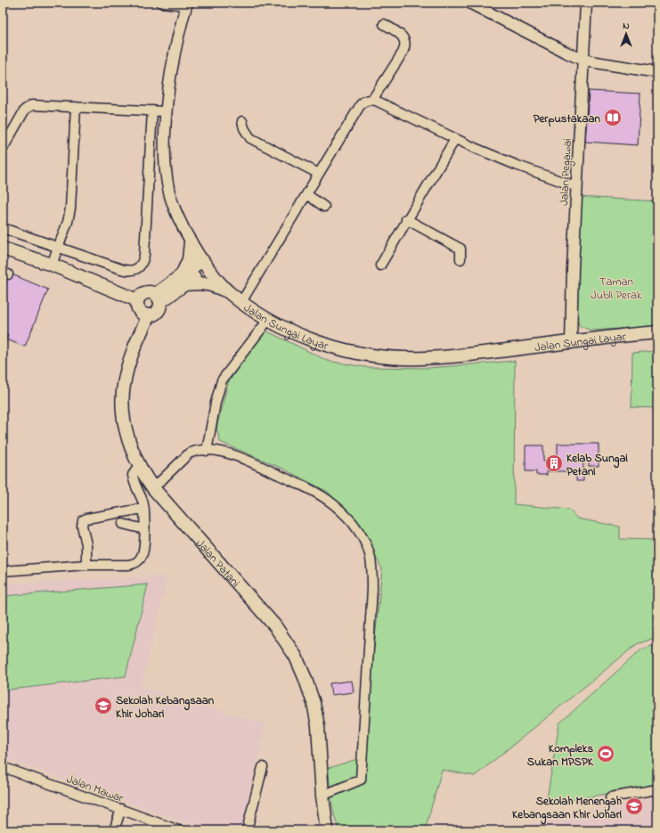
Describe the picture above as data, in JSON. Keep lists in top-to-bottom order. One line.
{"streets":{"main road":["Jalan Sungai Layar","Jalan Patani"],"street":["Jalan Pegawai","Jalan Mawar"]},"crossings":[["Jalan Pegawai","Jalan Sungai Layar"]],"parks":["Taman Jubli Perak"],"places":{"library":["Perpustakaan"],"building":["Kelab Sungai Petani"],"school or university":["Sekolah Kebangsaan Khir Johari","Sekolah Menengah Kebangsaan Khir Johari"],"sports":["Kompleks Sukan MPSPK"]},"north":"top"}
